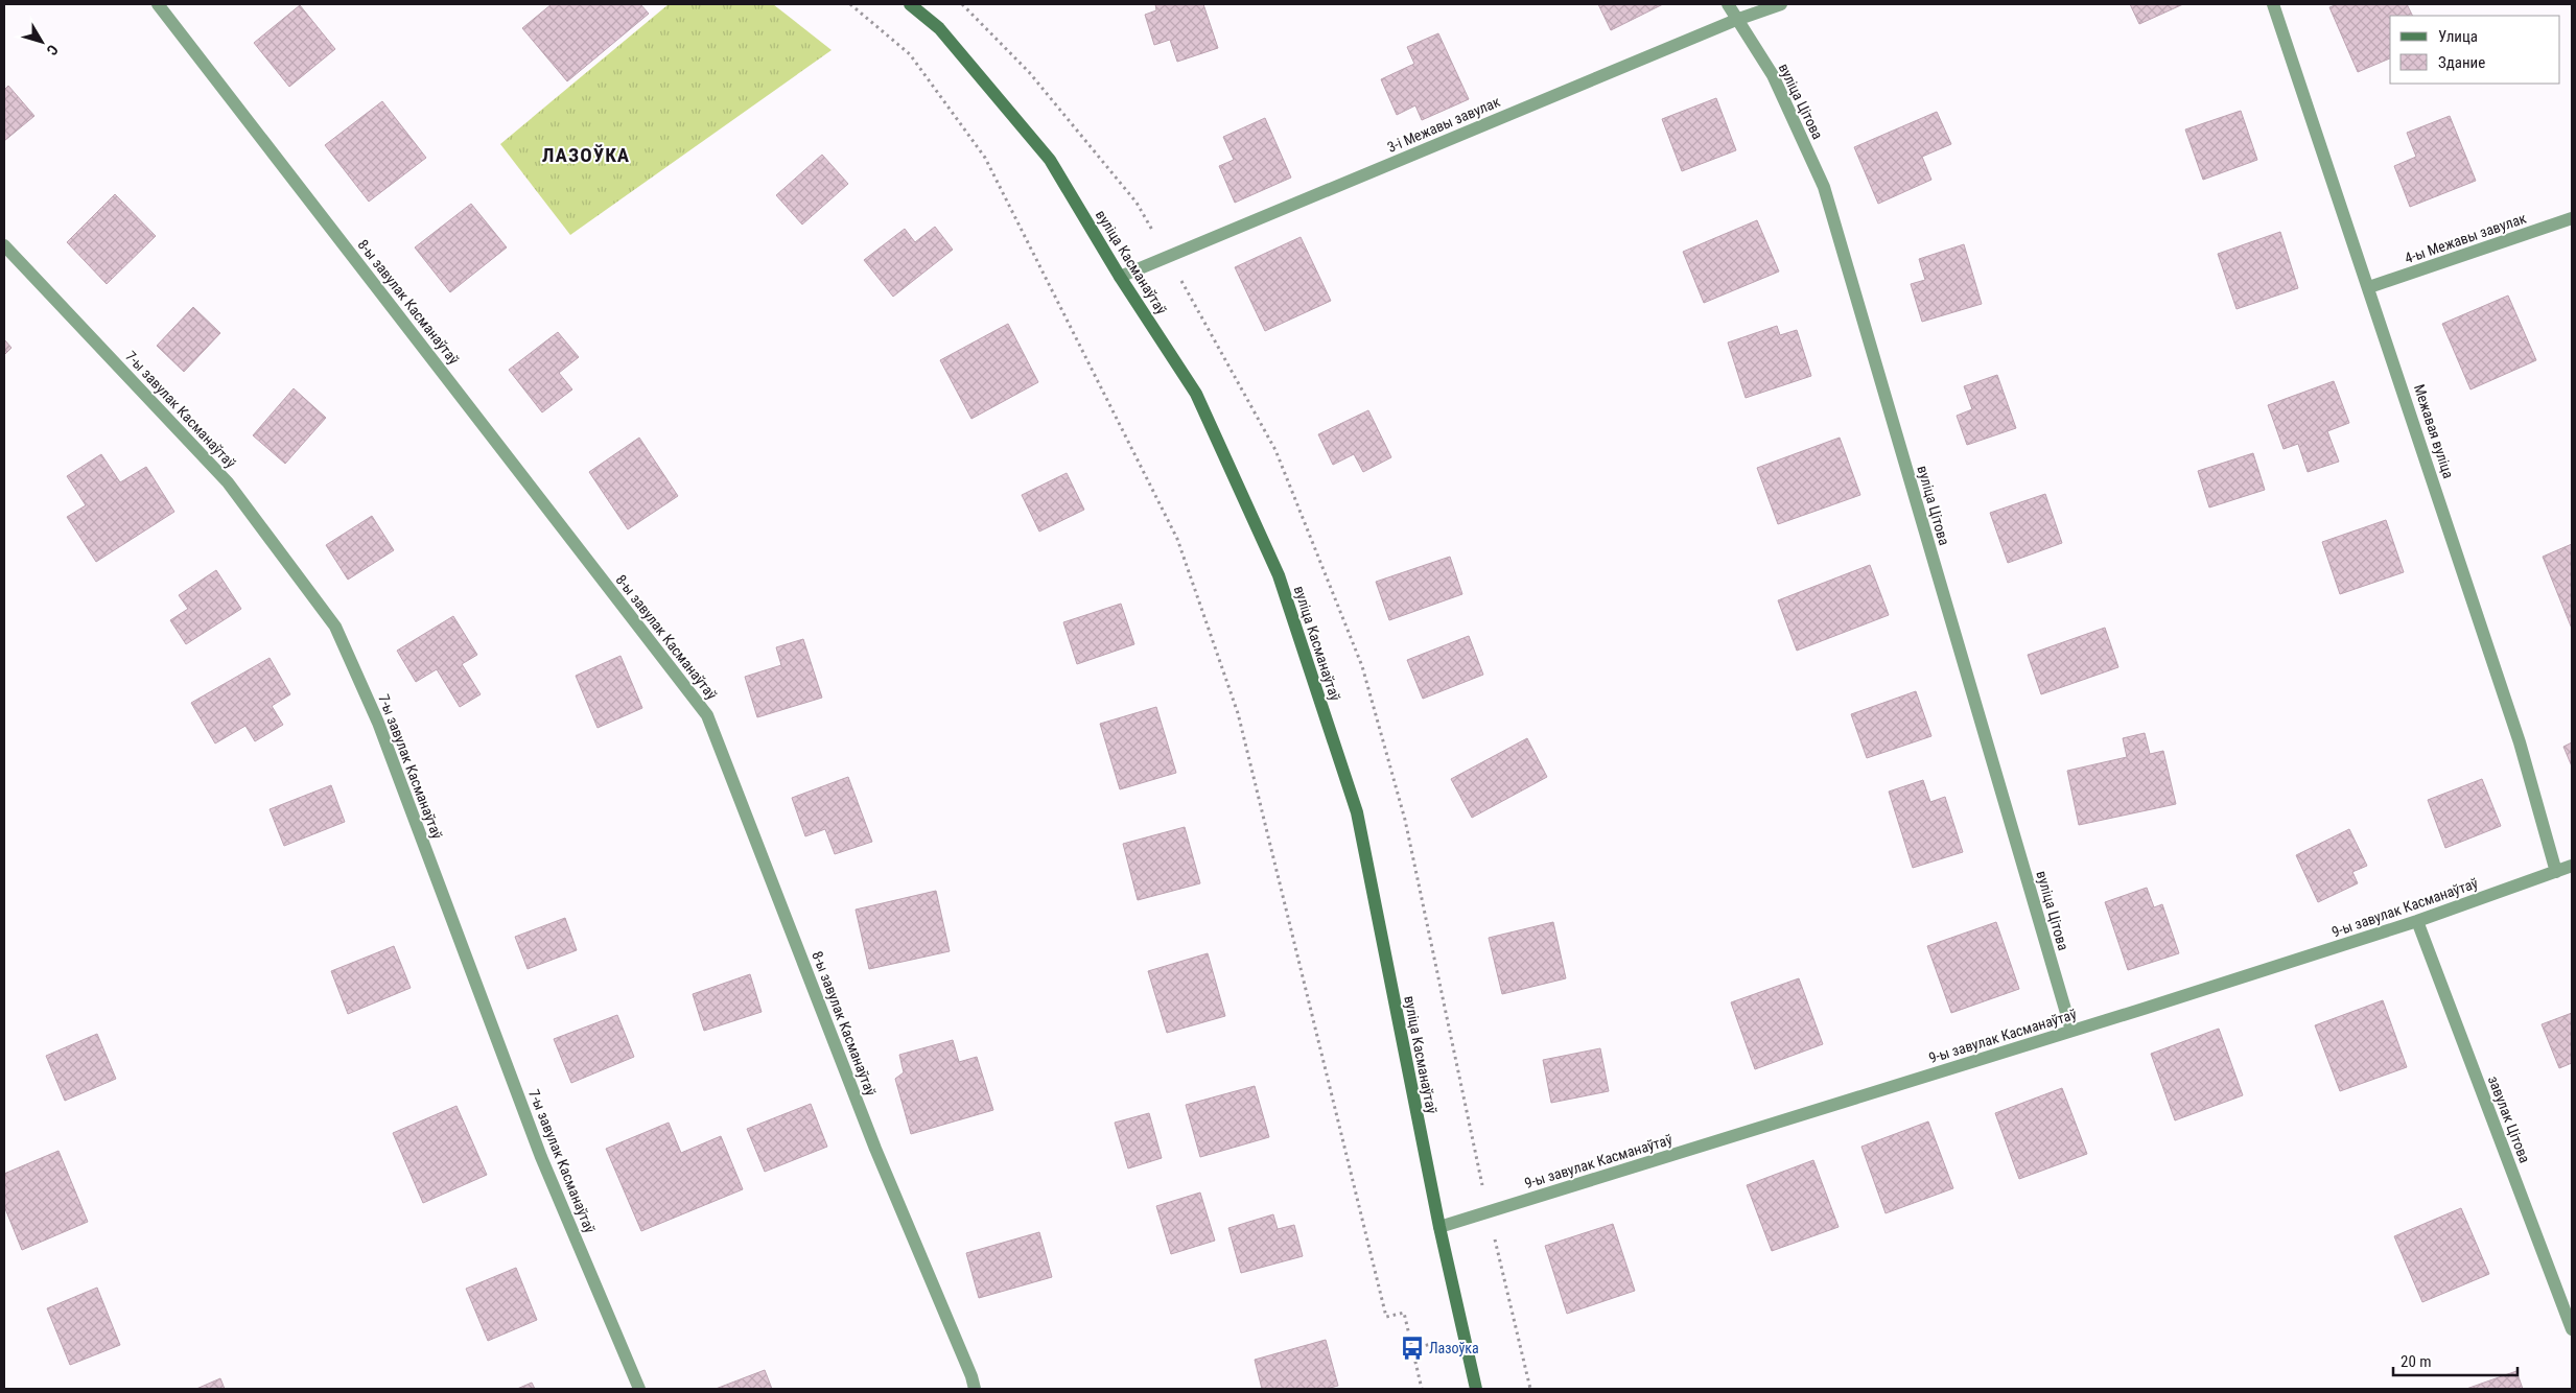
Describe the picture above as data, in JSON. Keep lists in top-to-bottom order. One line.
{"streets":{"main road":["вуліца Касманаўтаў"],"street":["вуліца Цітова","3-і Межавы завулак","4-ы Межавы завулак","8-ы завулак Касманаўтаў","7-ы завулак Касманаўтаў","Межавая вуліца","9-ы завулак Касманаўтаў","завулак Цітова"]},"crossings":[["вуліца Цітова","3-і Межавы завулак"],["вуліца Цітова","9-ы завулак Касманаўтаў"],["3-і Межавы завулак","вуліца Касманаўтаў"],["4-ы Межавы завулак","Межавая вуліца"],["вуліца Касманаўтаў","9-ы завулак Касманаўтаў"],["Межавая вуліца","9-ы завулак Касманаўтаў"],["9-ы завулак Касманаўтаў","завулак Цітова"]],"districts":["ЛАЗОЎКА"],"places":{"bus stop":["Лазоўка"]},"legend":["Улица","Здание"],"scale_bar":"20 m","north":"bottom right"}
